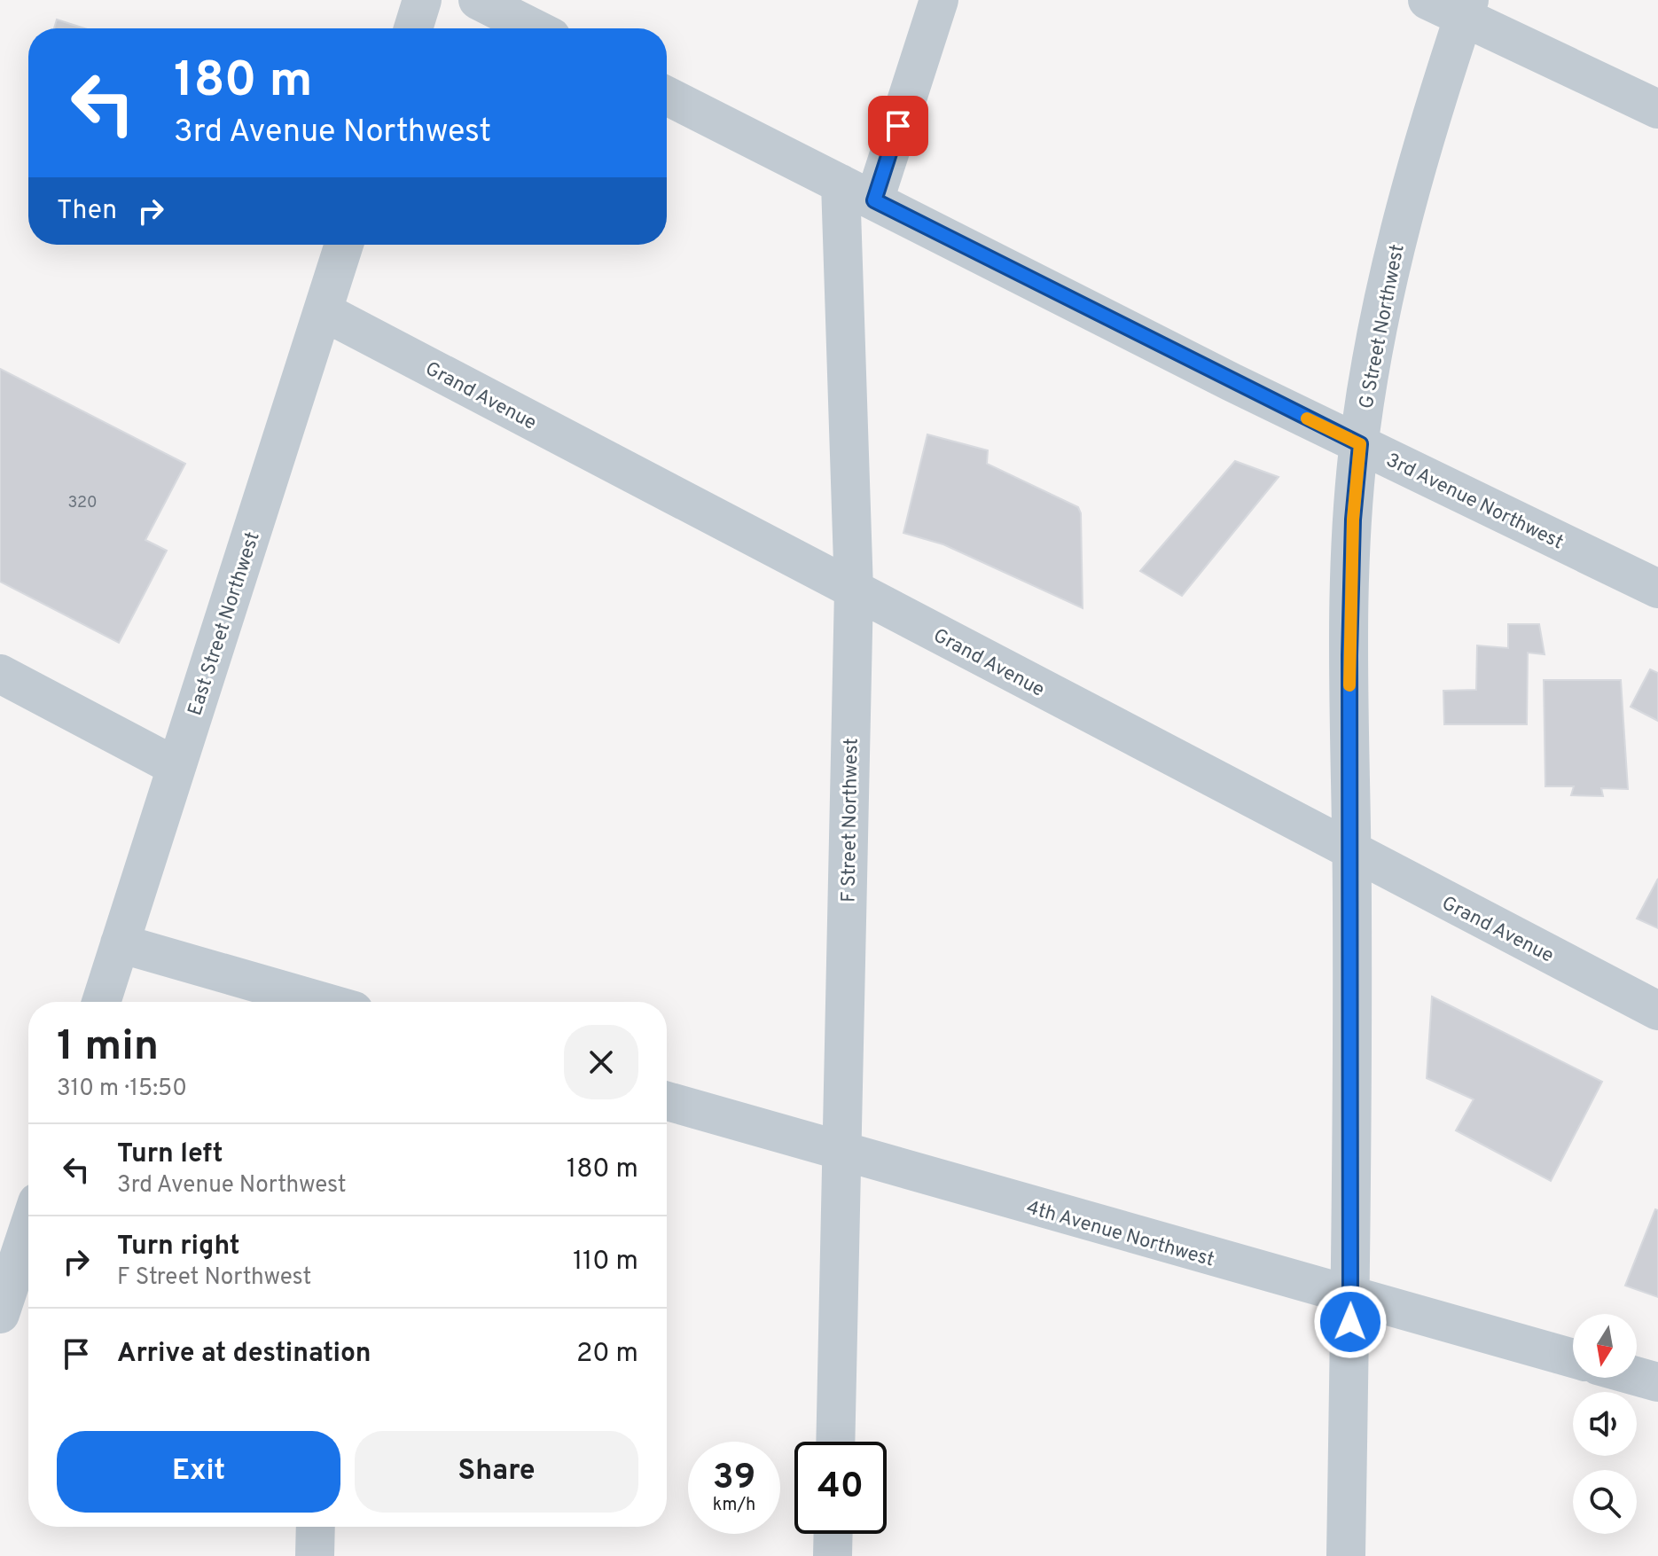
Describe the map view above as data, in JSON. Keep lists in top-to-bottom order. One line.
{"streets":{"street":["G Street Northwest","Grand Avenue","3rd Avenue Northwest","East Street Northwest","F Street Northwest","4th Avenue Northwest"]},"crossings":[["G Street Northwest","Grand Avenue"],["G Street Northwest","3rd Avenue Northwest"],["G Street Northwest","4th Avenue Northwest"],["Grand Avenue","East Street Northwest"],["Grand Avenue","F Street Northwest"],["3rd Avenue Northwest","F Street Northwest"],["F Street Northwest","4th Avenue Northwest"]],"house_numbers":["320"],"north":"bottom","page":{"turn":["180 m","3rd Avenue Northwest"],"then":"Then","heading":["1 min","310 m · 15:50"],"list":[{"name":"Turn left","note":"3rd Avenue Northwest","value":"180 m"},{"name":"Turn right","note":"F Street Northwest","value":"110 m"},{"name":"Arrive at destination","value":"20 m"}],"buttons":["Exit","Share"],"speed":"39 km/h","limit":"40"}}
